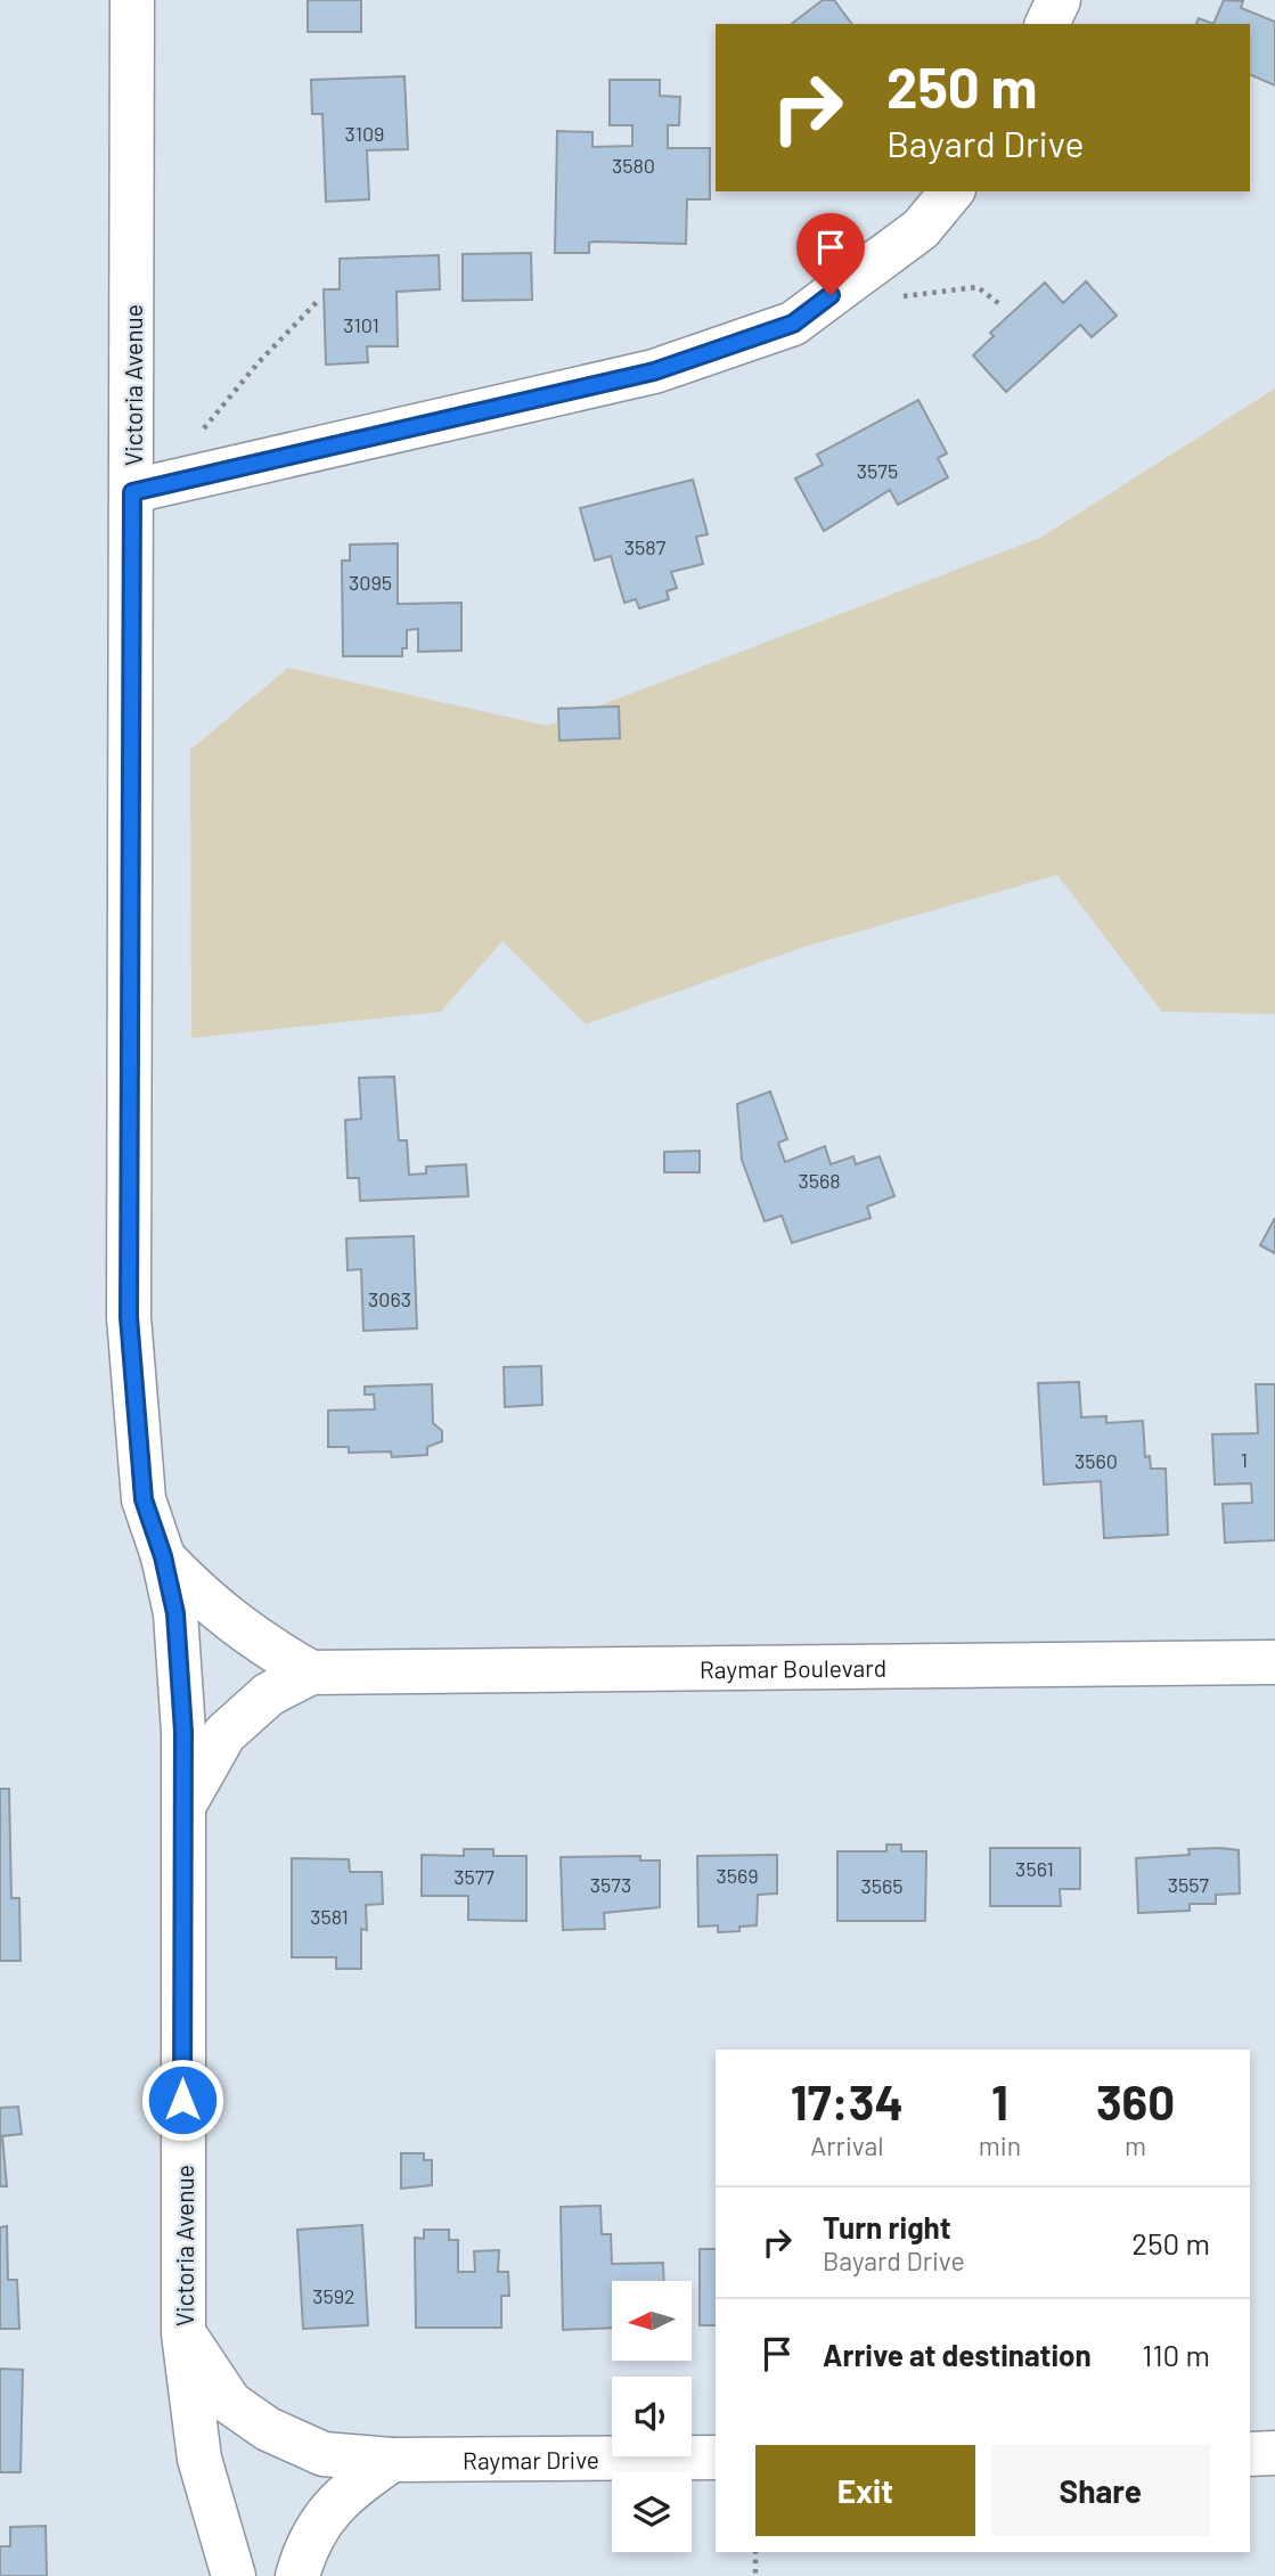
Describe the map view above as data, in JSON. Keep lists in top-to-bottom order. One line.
{"streets":{"street":["Victoria Avenue","Raymar Boulevard","Raymar Drive"]},"crossings":[["Victoria Avenue","Raymar Boulevard"],["Victoria Avenue","Raymar Drive"]],"house_numbers":["3109","3580","3101","3575","3587","3095","3568","3063","1","3560","3561","3569","3577","3573","3557","3565","3581","3592"],"north":"left","page":{"turn":["250 m","Bayard Drive"],"eta":["17:34","Arrival","1","min","360","m"],"list":[{"name":"Turn right","note":"Bayard Drive","value":"250 m"},{"name":"Arrive at destination","value":"110 m"}],"buttons":["Exit","Share"]}}
